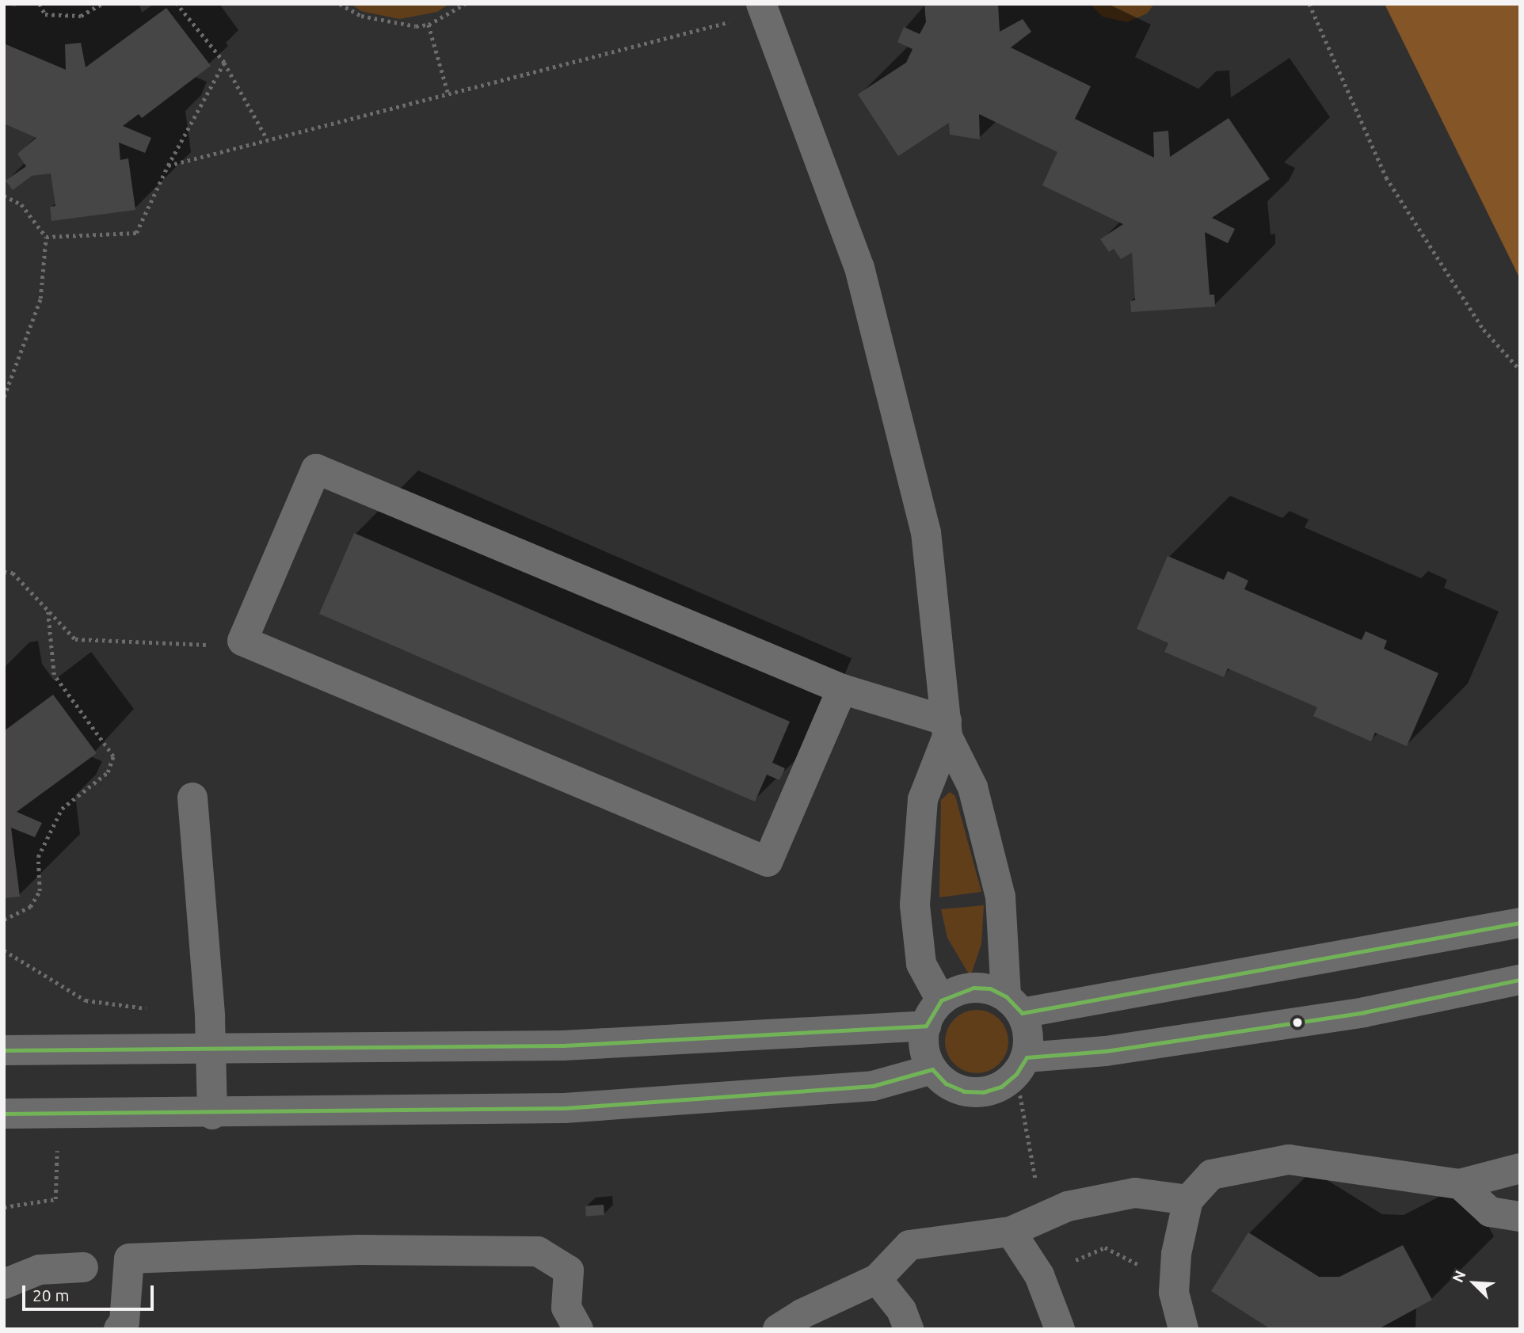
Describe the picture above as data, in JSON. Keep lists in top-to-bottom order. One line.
{"scale_bar":"20 m","north":"top left"}
